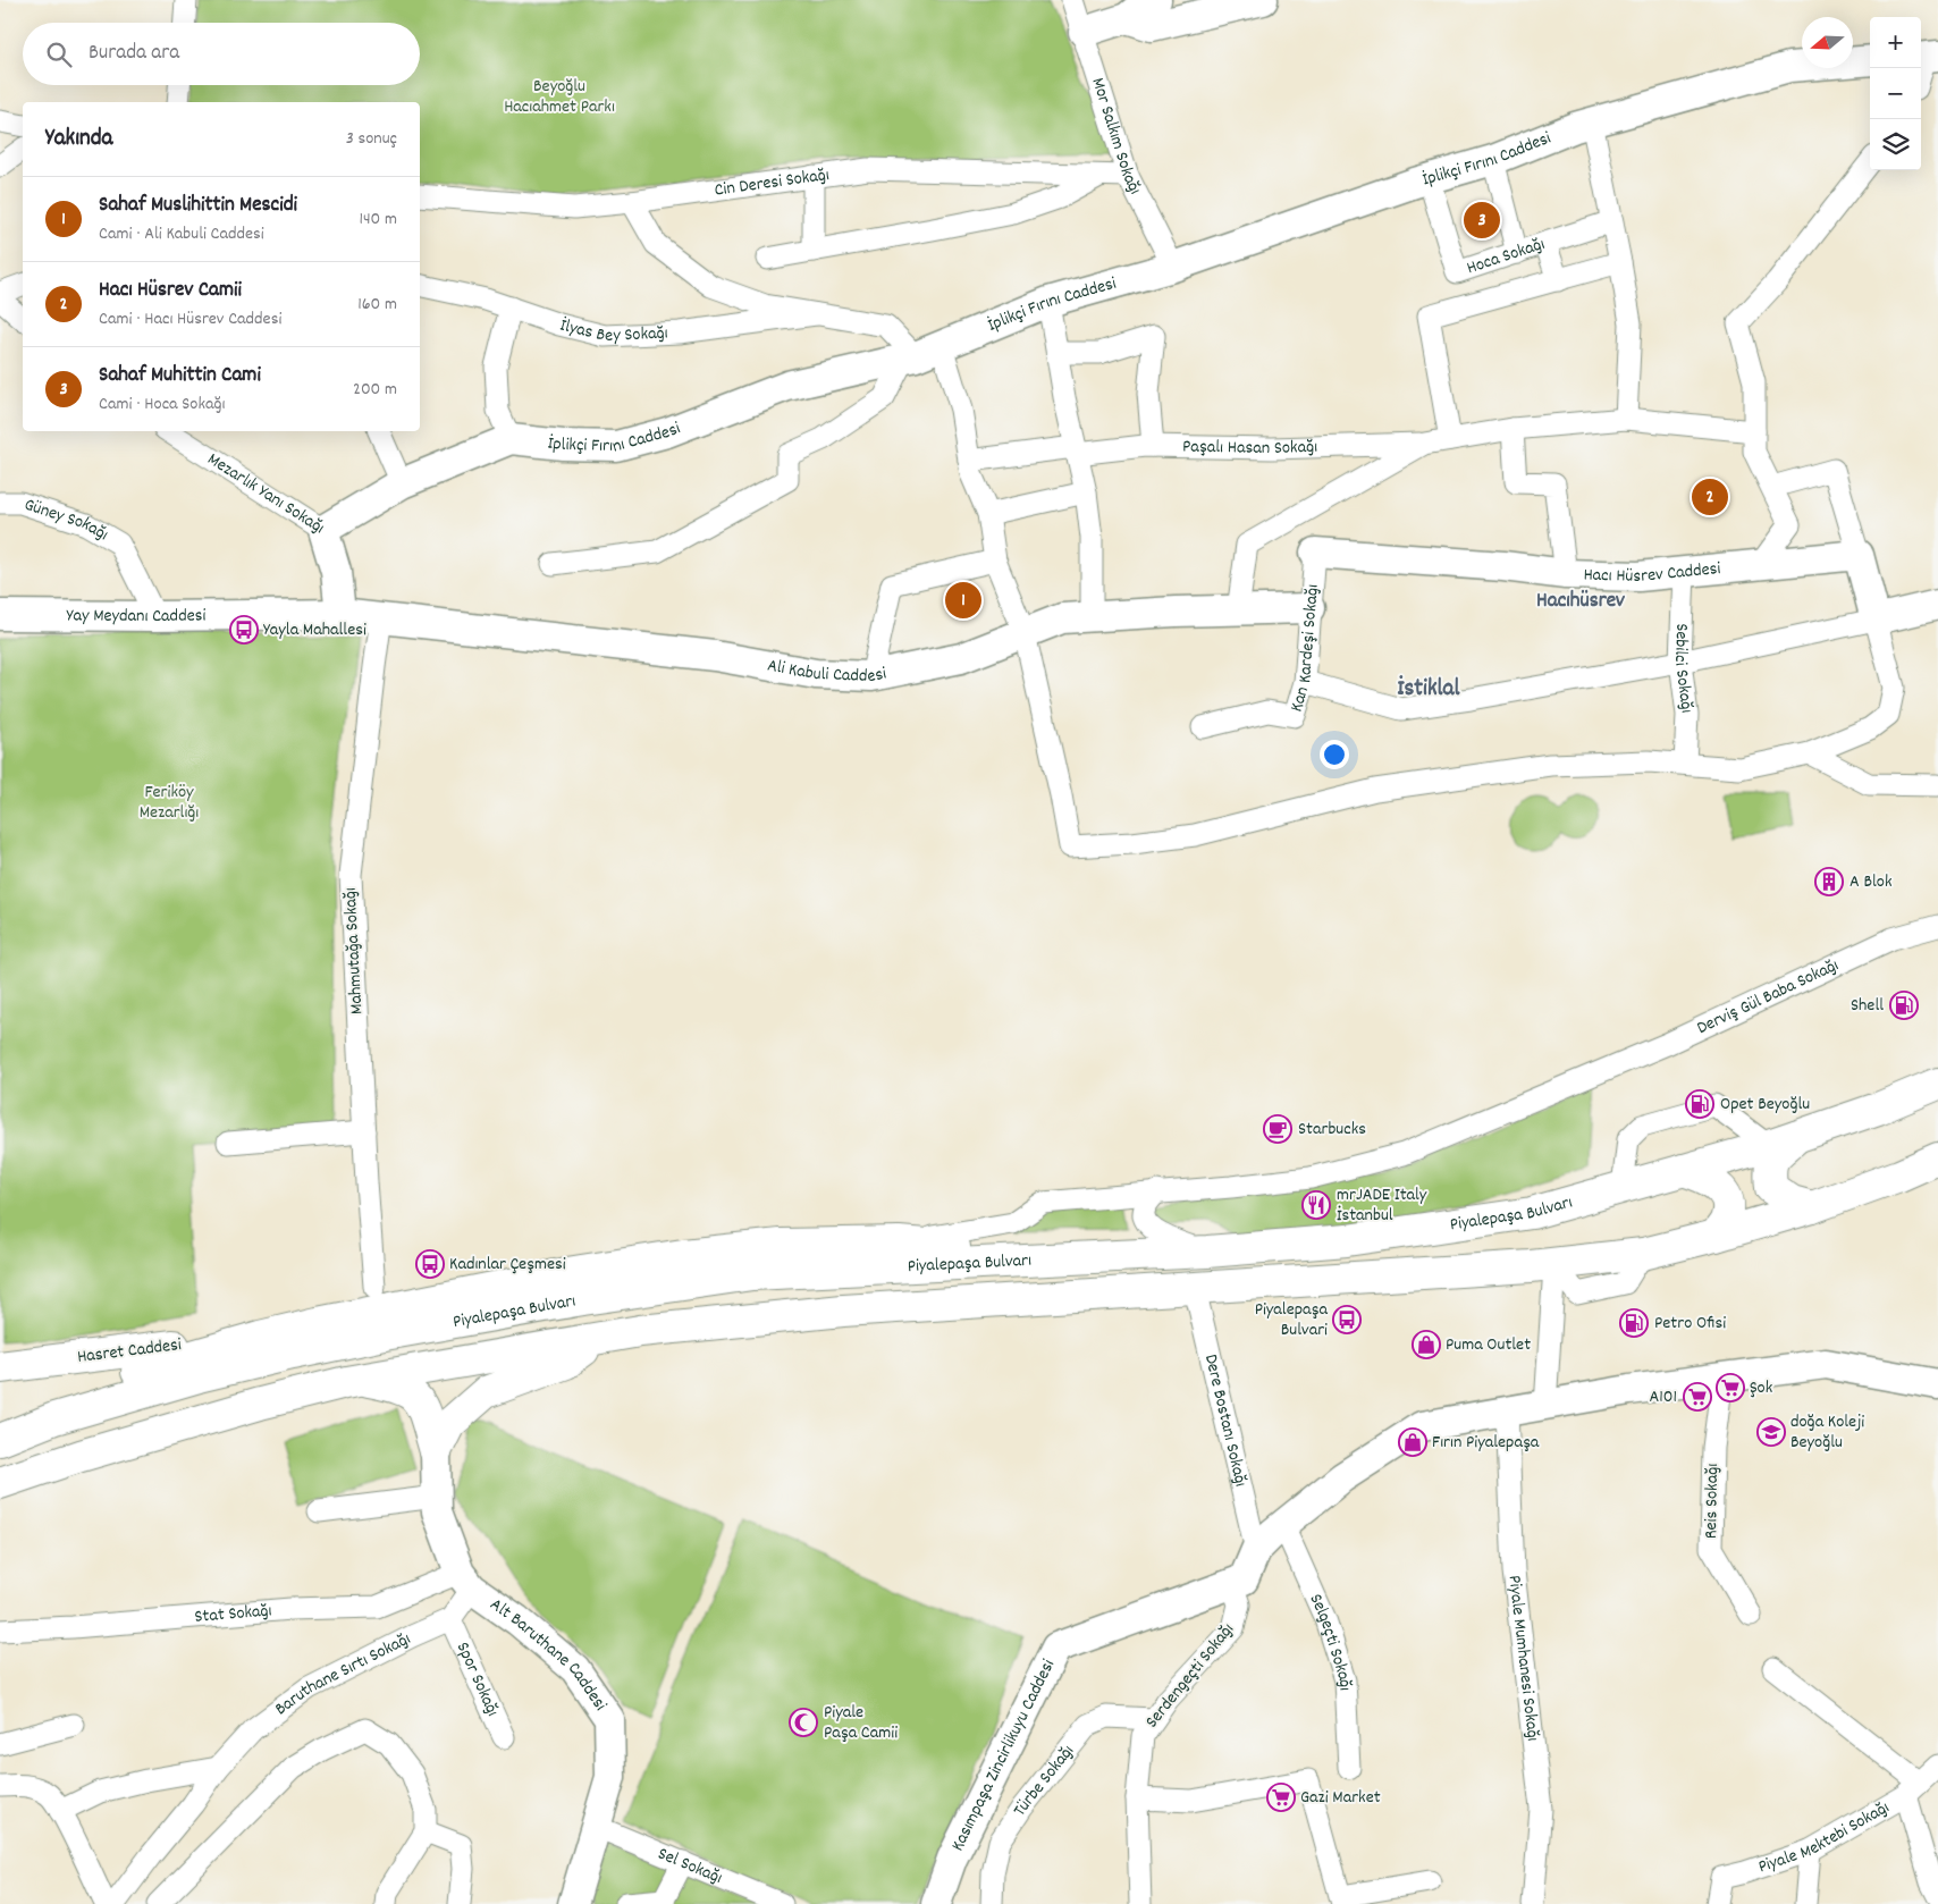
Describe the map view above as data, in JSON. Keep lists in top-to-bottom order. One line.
{"streets":{"main road":["Piyalepaşa Bulvarı","Hasret Caddesi"],"street":["Mor Salkım Sokağı","İplikçi Fırını Caddesi","Cin Deresi Sokağı","Hoca Sokağı","İlyas Bey Sokağı","Paşalı Hasan Sokağı","Mezarlık Yanı Sokağı","Güney Sokağı","Hacı Hüsrev Caddesi","Yay Meydanı Caddesi","Kan Kardeşi Sokağı","Ali Kabuli Caddesi","Sebilci Sokağı","Mahmutağa Sokağı","Derviş Gül Baba Sokağı","Dere Bostanı Sokağı","Reis Sokağı","Stat Sokağı","Selgeçti Sokağı","Alt Baruthane Caddesi","Piyale Mumhanesi Sokağı","Baruthane Sırtı Sokağı","Serdengeçti Sokağı","Spor Sokağı","Kasımpaşa Zincirlikuyu Caddesi","Türbe Sokağı","Piyale Mektebi Sokağı","Sel Sokağı"]},"crossings":[["Mor Salkım Sokağı","İplikçi Fırını Caddesi"],["Mor Salkım Sokağı","Cin Deresi Sokağı"],["İplikçi Fırını Caddesi","Hoca Sokağı"],["Güney Sokağı","Yay Meydanı Caddesi"],["Hacı Hüsrev Caddesi","Kan Kardeşi Sokağı"],["Hacı Hüsrev Caddesi","Sebilci Sokağı"],["Yay Meydanı Caddesi","Ali Kabuli Caddesi"],["Kan Kardeşi Sokağı","Ali Kabuli Caddesi"],["Ali Kabuli Caddesi","Mahmutağa Sokağı"],["Piyalepaşa Bulvarı","Dere Bostanı Sokağı"],["Dere Bostanı Sokağı","Kasımpaşa Zincirlikuyu Caddesi"],["Reis Sokağı","Kasımpaşa Zincirlikuyu Caddesi"],["Stat Sokağı","Alt Baruthane Caddesi"],["Selgeçti Sokağı","Kasımpaşa Zincirlikuyu Caddesi"],["Alt Baruthane Caddesi","Sel Sokağı"],["Piyale Mumhanesi Sokağı","Kasımpaşa Zincirlikuyu Caddesi"],["Baruthane Sırtı Sokağı","Spor Sokağı"],["Serdengeçti Sokağı","Kasımpaşa Zincirlikuyu Caddesi"],["Serdengeçti Sokağı","Türbe Sokağı"]],"districts":["Hacıhüsrev","İstiklal"],"parks":["Beyoğlu Hacıahmet Parkı","Feriköy Mezarlığı"],"places":{"bus stop":["Yayla Mahallesi","Kadınlar Çeşmesi","Piyalepaşa Bulvari"],"building":["A Blok"],"fuel station":["Shell","Opet Beyoğlu","Petro Ofisi"],"cafe":["Starbucks"],"restaurant":["mrJADE Italy İstanbul"],"shop":["Puma Outlet","Fırın Piyalepaşa"],"supermarket":["Şok","A101","Gazi Market"],"school or university":["doğa Koleji Beyoğlu"],"mosque":["Piyale Paşa Camii"]},"north":"left","page":{"map_buttons":["+","−"],"search":"Burada ara","heading":["Yakında","3 sonuç"],"list":[{"mark":"1","name":"Sahaf Muslihittin Mescidi","note":"Cami · Ali Kabuli Caddesi","value":"140 m"},{"mark":"2","name":"Hacı Hüsrev Camii","note":"Cami · Hacı Hüsrev Caddesi","value":"160 m"},{"mark":"3","name":"Sahaf Muhittin Cami","note":"Cami · Hoca Sokağı","value":"200 m"}],"pins":["3","2","1"]}}
